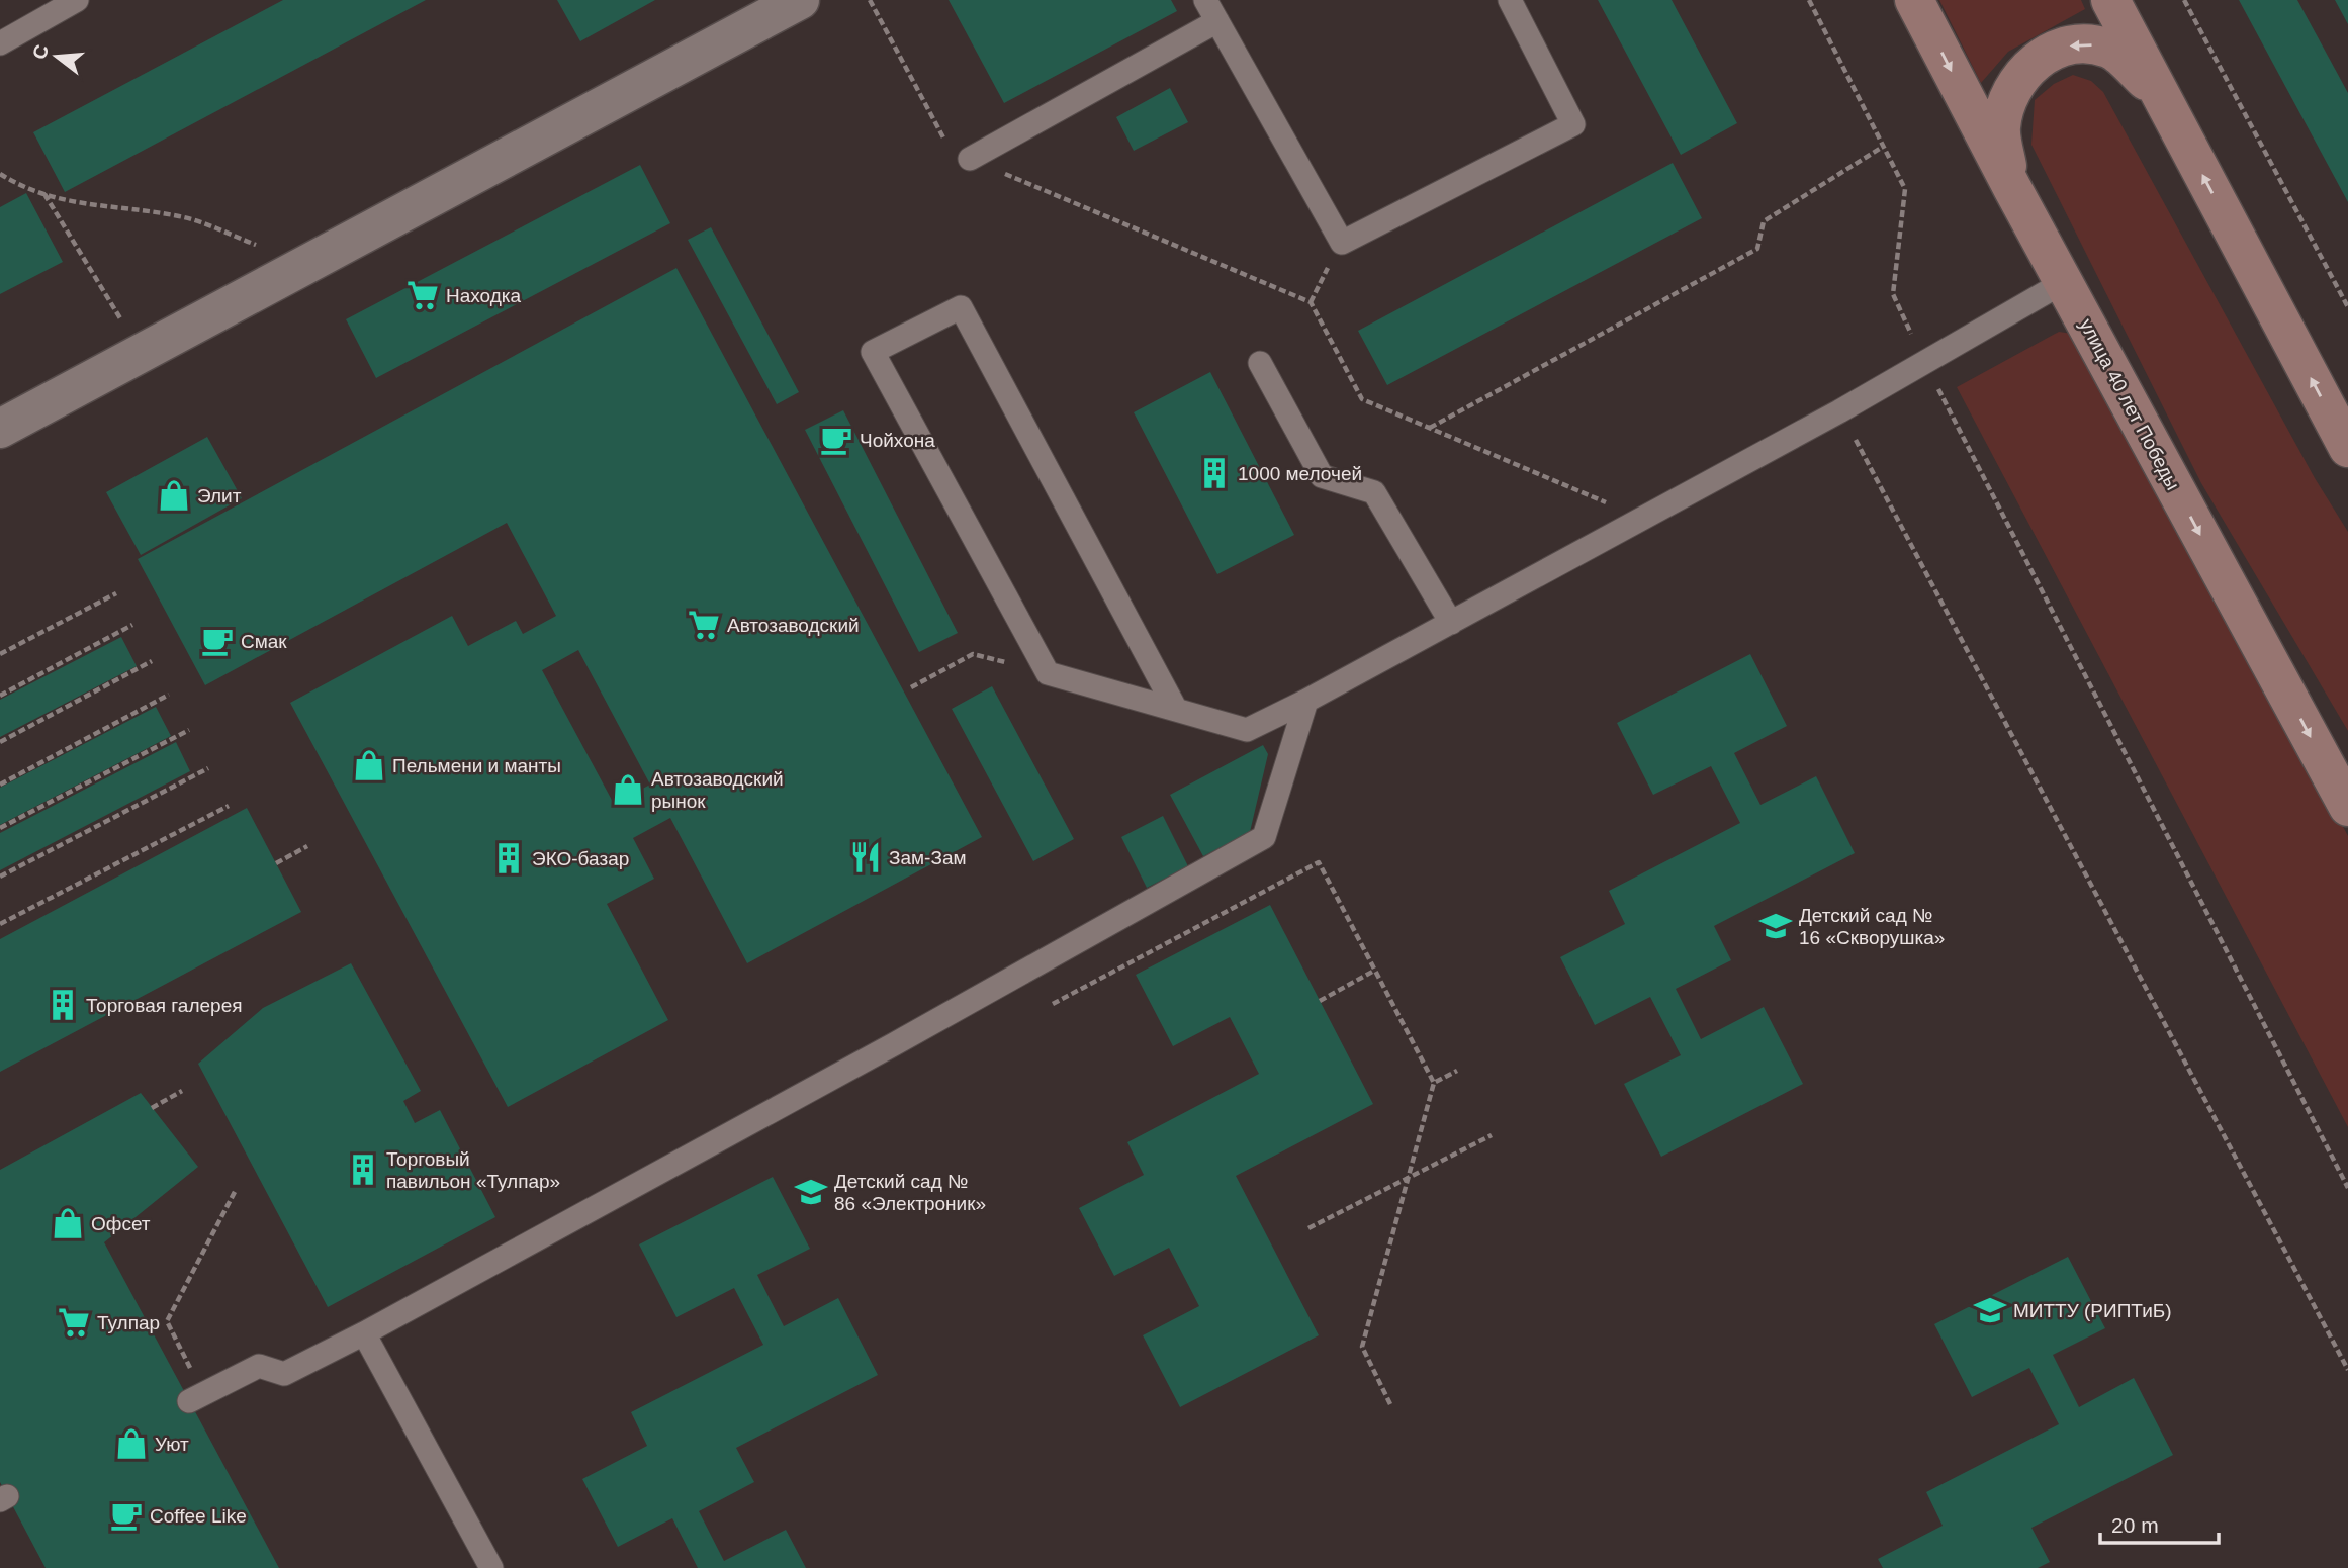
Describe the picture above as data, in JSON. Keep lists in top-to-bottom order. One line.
{"streets":{"street":["улица 40 лет Победы"]},"places":{"supermarket":["Находка","Автозаводский","Тулпар"],"cafe":["Чойхона","Смак","Coffee Like"],"building":["1000 мелочей","ЭКО-базар","Торговая галерея","Торговый павильон «Тулпар»"],"shop":["Элит","Пельмени и манты","Автозаводский рынок","Офсет","Уют"],"restaurant":["Зам-Зам"],"school or university":["Детский сад № 16 «Скворушка»","Детский сад № 86 «Электроник»","МИТТУ (РИПТиБ)"]},"scale_bar":"20 m","north":"left"}
